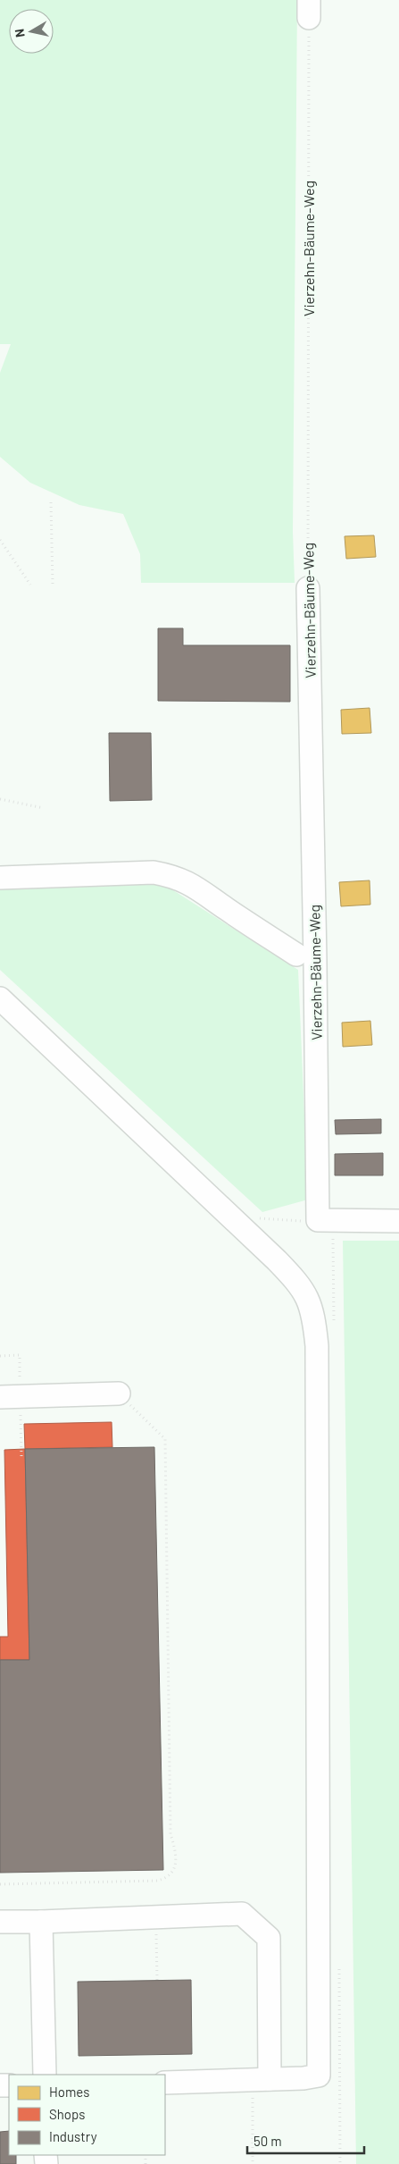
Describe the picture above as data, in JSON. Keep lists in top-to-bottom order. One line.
{"streets":{"street":["Vierzehn-Bäume-Weg"]},"legend":["Homes","Shops","Industry"],"scale_bar":"50 m","north":"left"}
